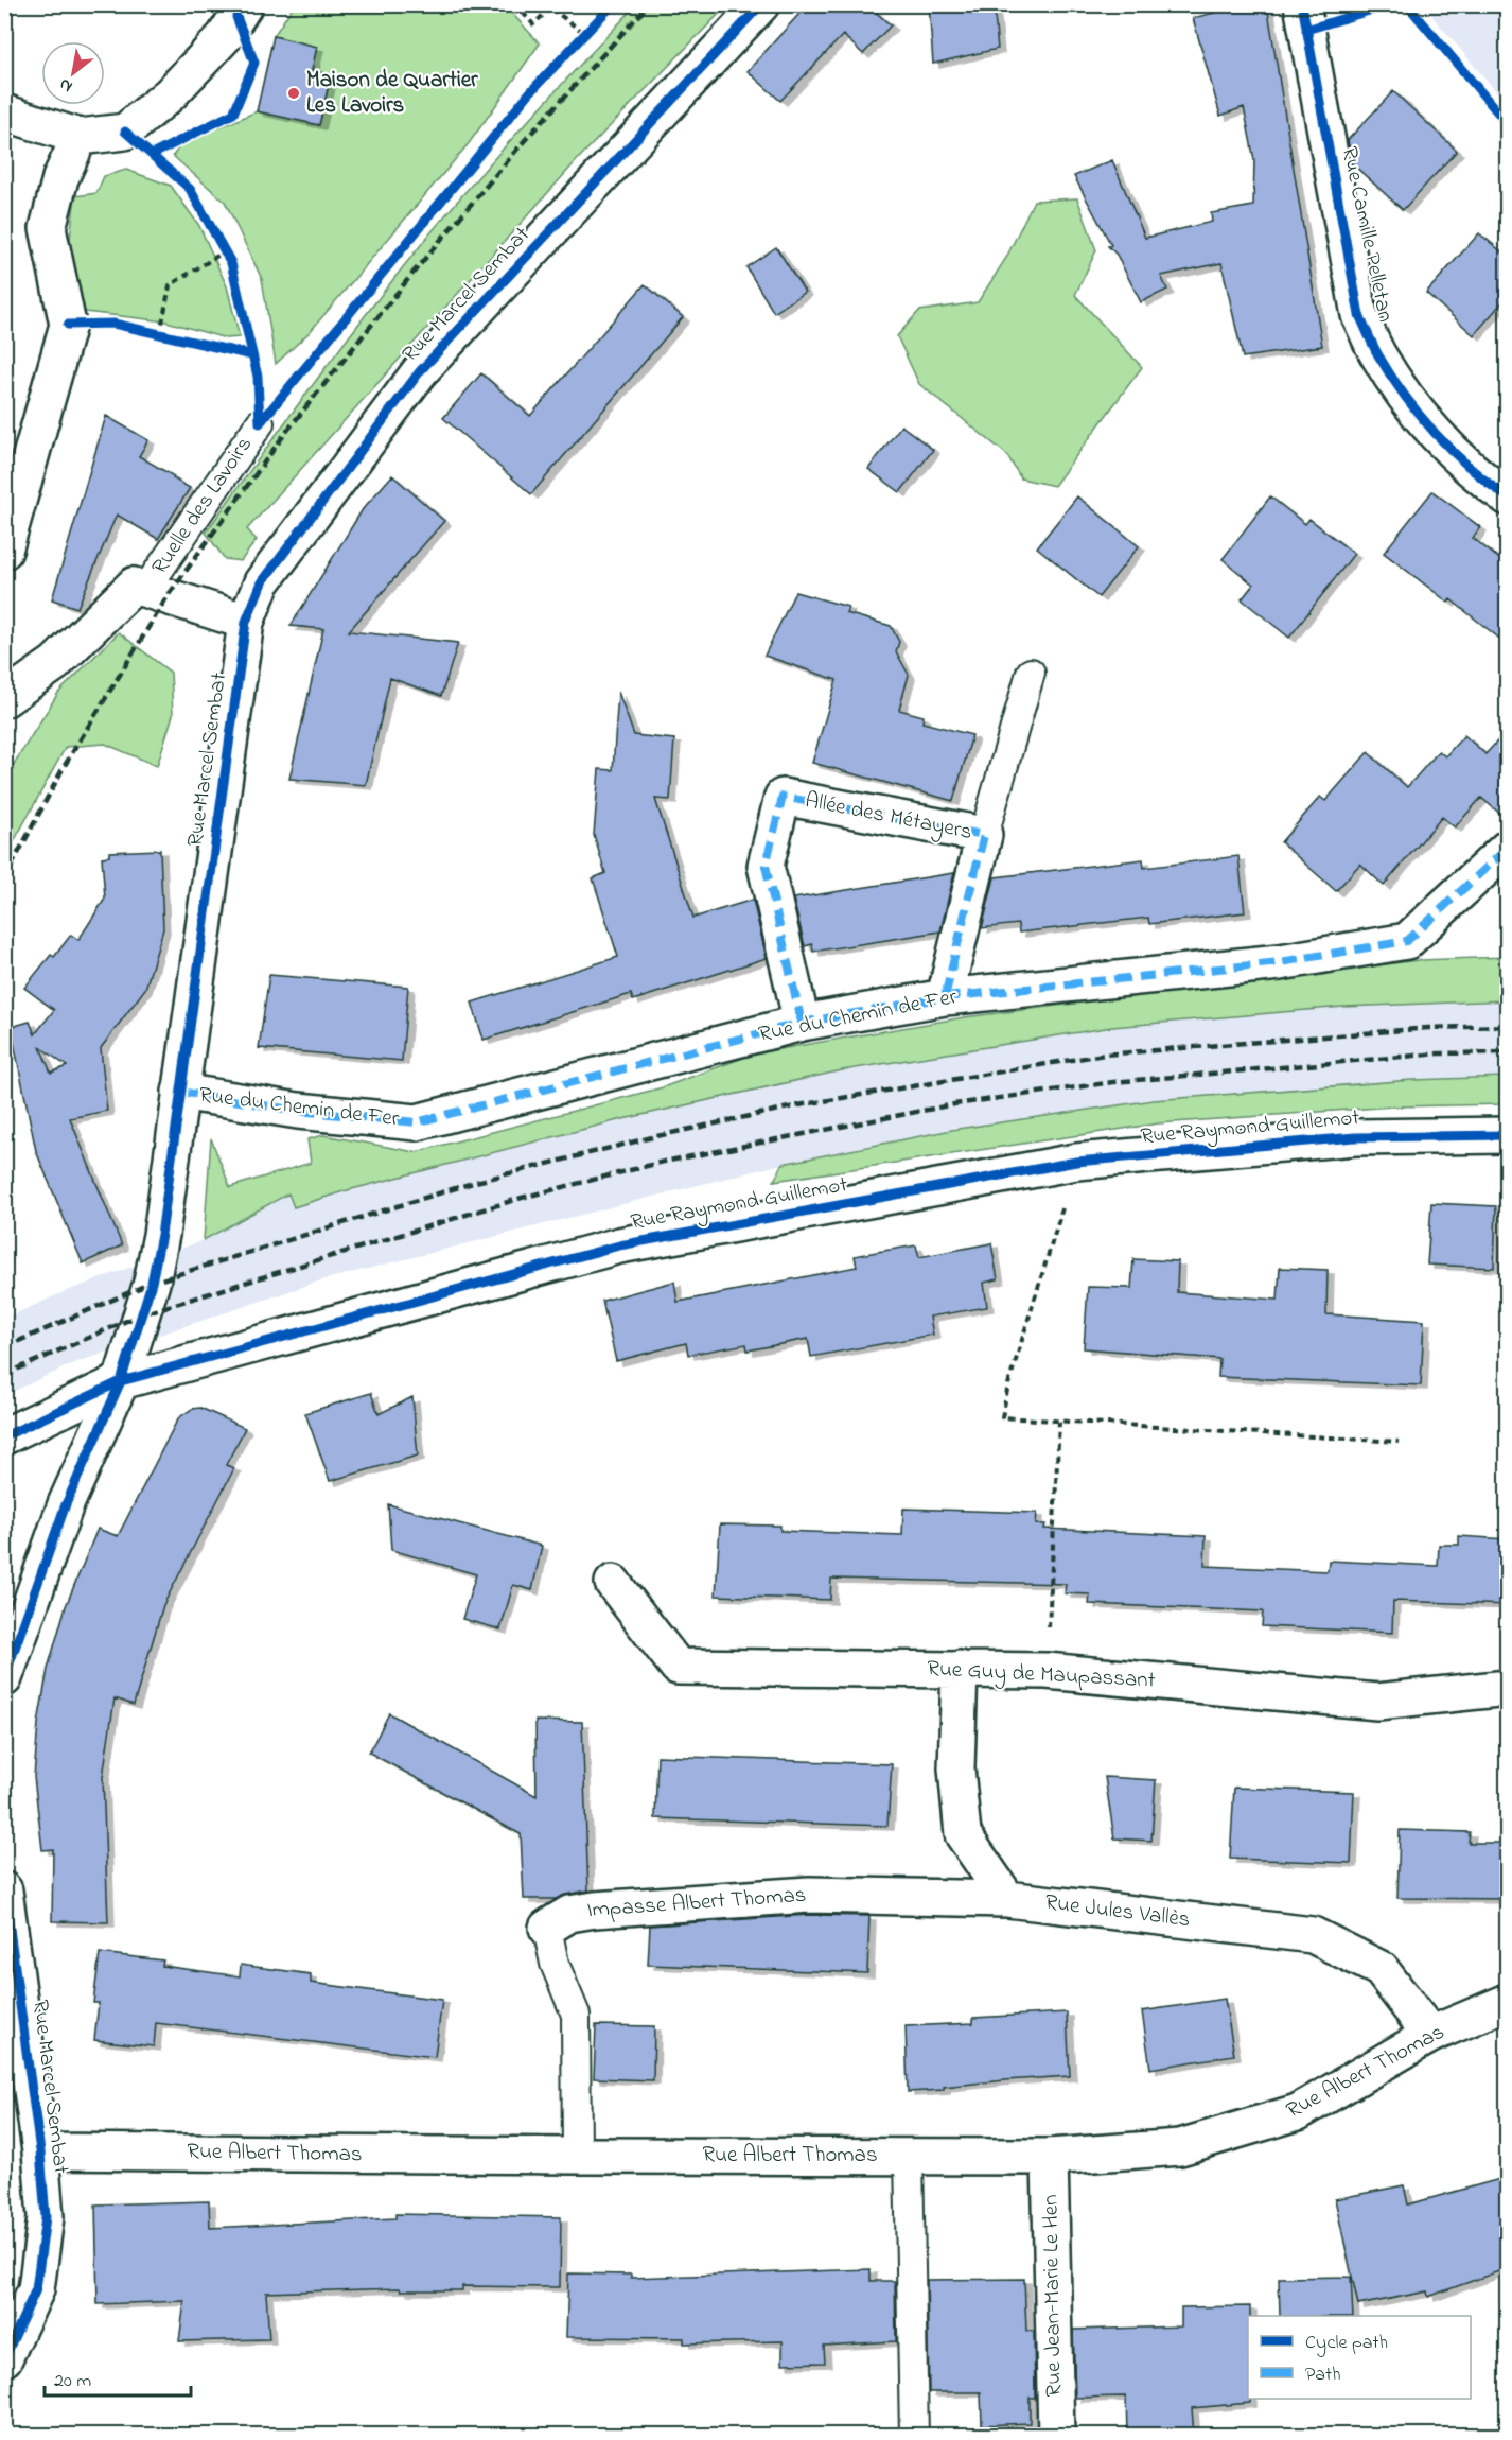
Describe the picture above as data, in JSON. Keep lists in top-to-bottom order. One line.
{"streets":{"street":["Rue Camille Pelletan","Rue Marcel Sembat","Allée des Métayers","Rue du Chemin de Fer","Rue Raymond Guillemot","Rue Guy de Maupassant","Impasse Albert Thomas","Rue Jules Vallès","Rue Albert Thomas","Rue Jean-Marie Le Hen"],"lane":["Ruelle des Lavoirs"]},"crossings":[["Rue Marcel Sembat","Rue du Chemin de Fer"],["Rue Marcel Sembat","Rue Raymond Guillemot"],["Rue Marcel Sembat","Rue Albert Thomas"],["Allée des Métayers","Rue du Chemin de Fer"],["Impasse Albert Thomas","Rue Jules Vallès"],["Impasse Albert Thomas","Rue Albert Thomas"],["Rue Jules Vallès","Rue Albert Thomas"],["Rue Albert Thomas","Rue Jean-Marie Le Hen"]],"places":["Maison de Quartier Les Lavoirs"],"legend":["Cycle path","Path"],"scale_bar":"20 m","north":"bottom left"}
